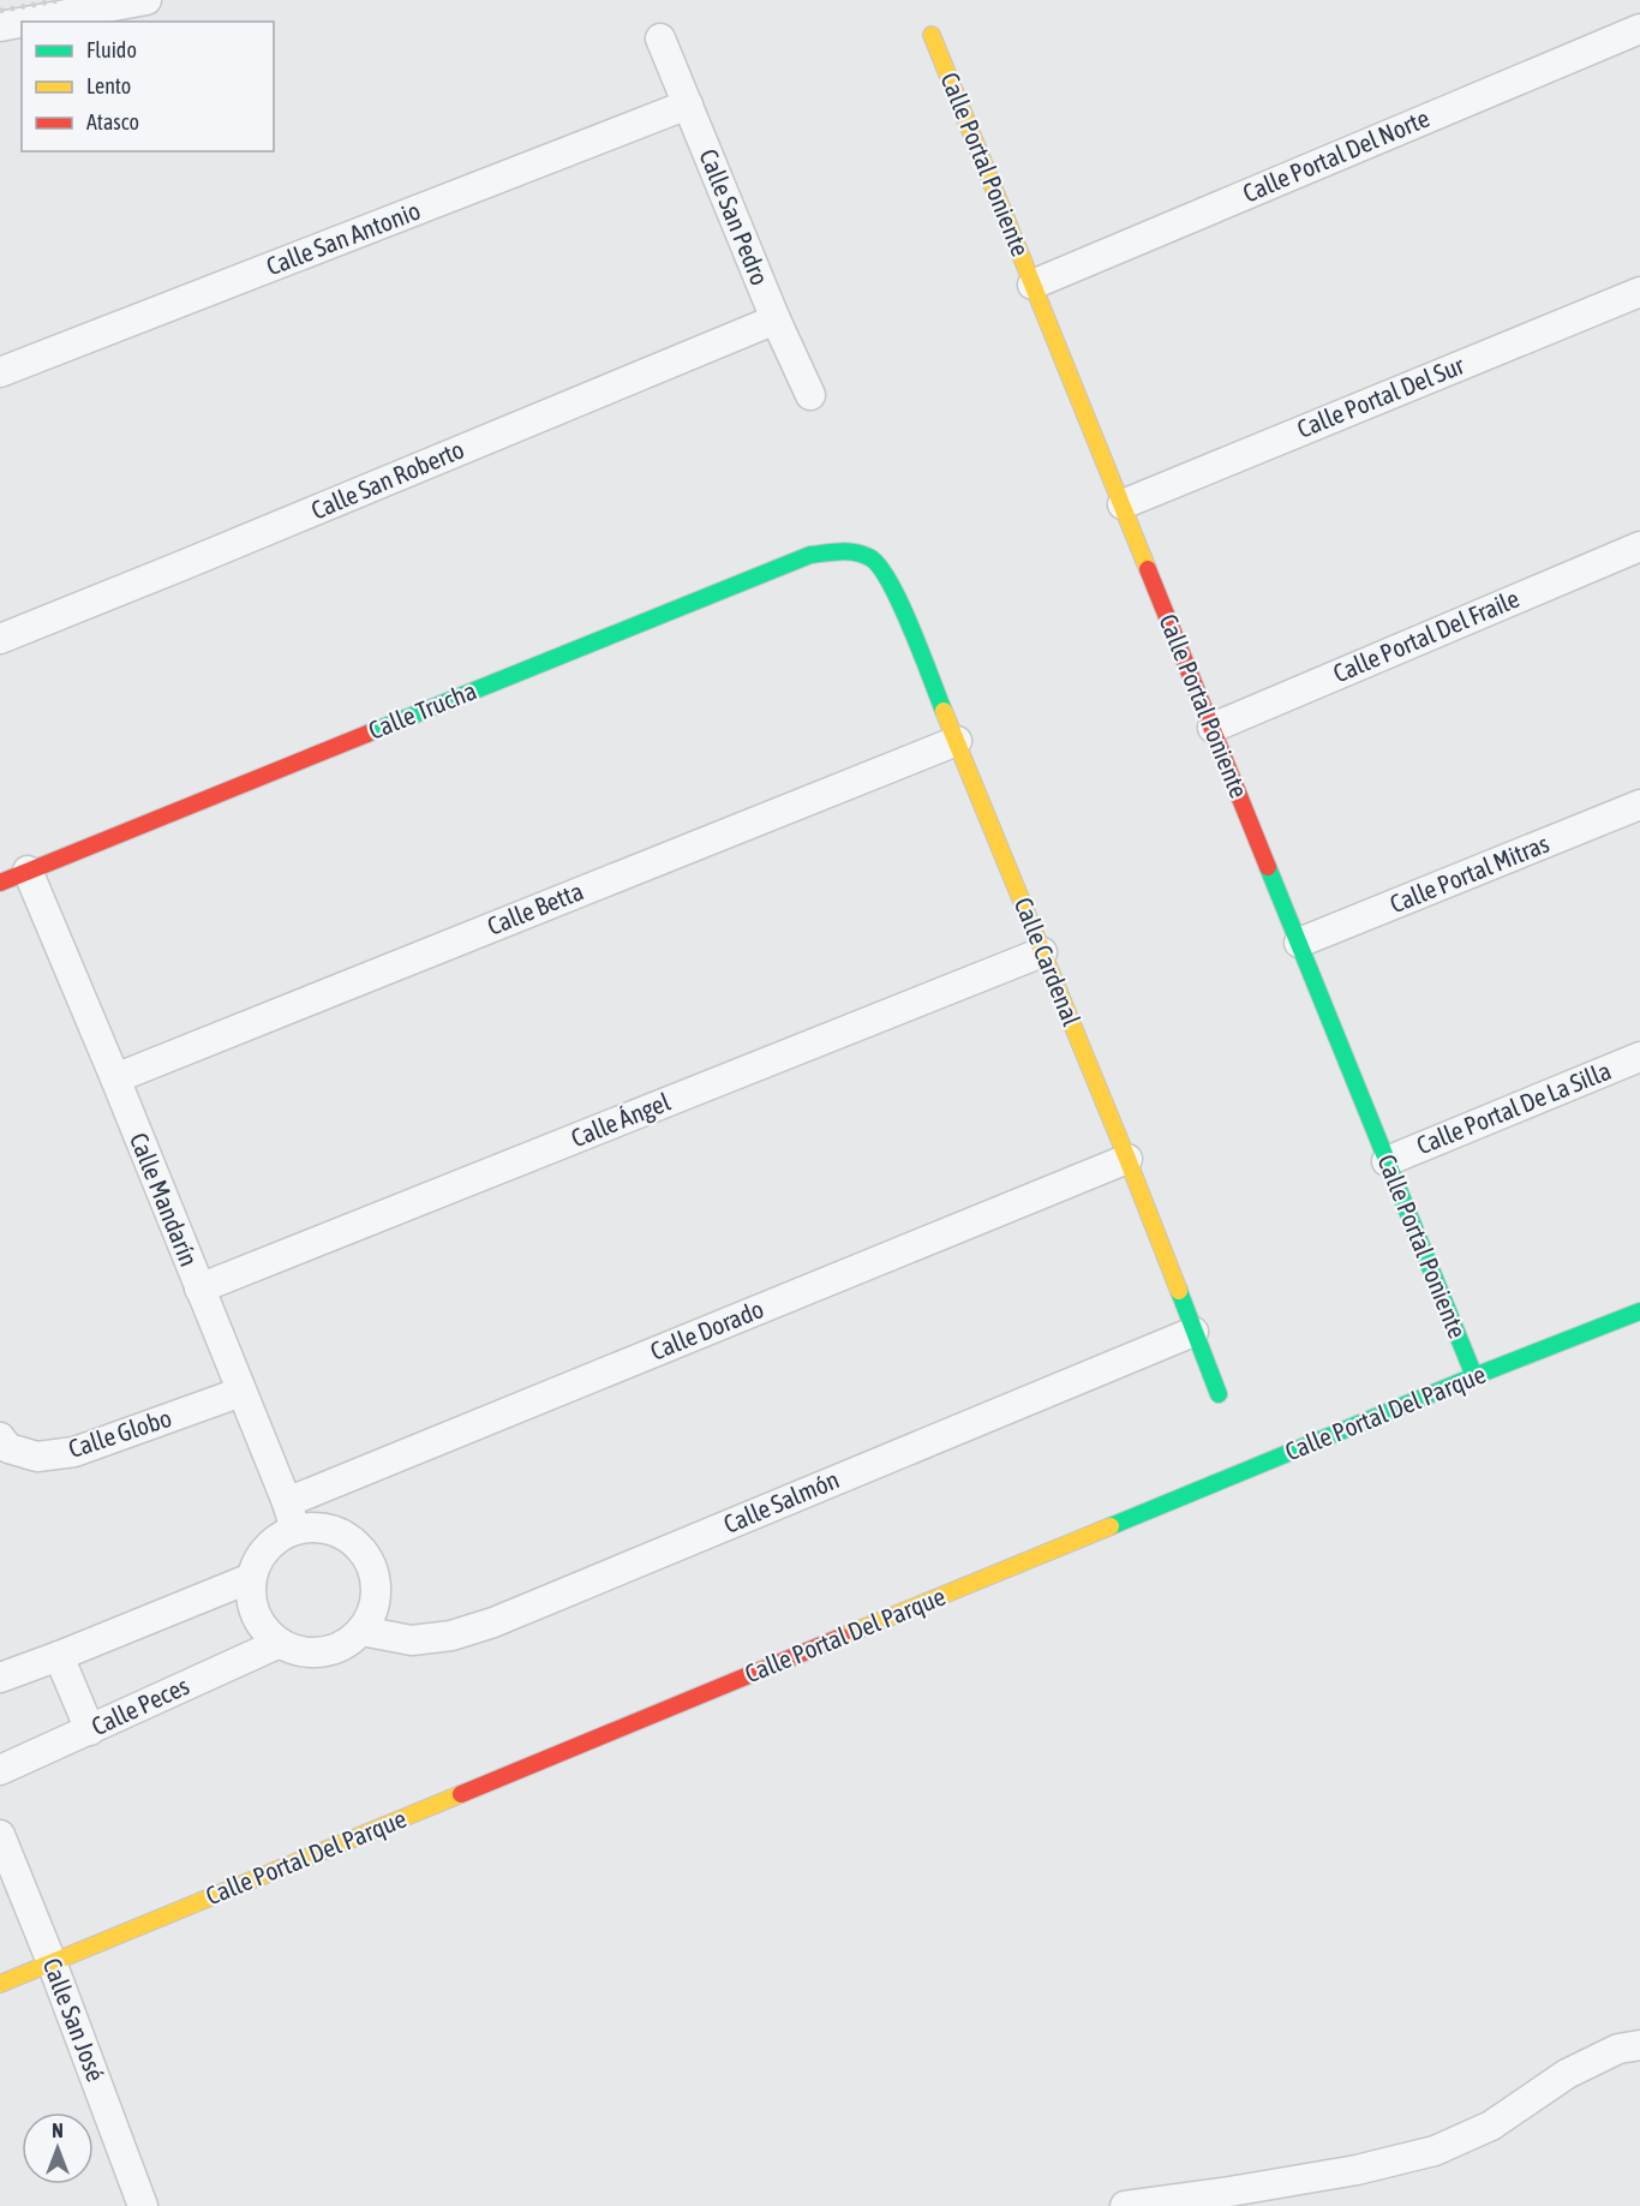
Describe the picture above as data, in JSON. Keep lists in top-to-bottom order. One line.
{"streets":{"street":["Calle Portal Del Norte","Calle Portal Poniente","Calle San Pedro","Calle San Antonio","Calle Portal Del Sur","Calle San Roberto","Calle Portal Del Fraile","Calle Trucha","Calle Portal Mitras","Calle Betta","Calle Cardenal","Calle Portal De La Silla","Calle Ángel","Calle Mandarín","Calle Dorado","Calle Portal Del Parque","Calle Globo","Calle Salmón","Calle Peces","Calle San José"]},"crossings":[["Calle Portal Del Norte","Calle Portal Poniente"],["Calle Portal Poniente","Calle Portal Del Sur"],["Calle Portal Poniente","Calle Portal Del Fraile"],["Calle Portal Poniente","Calle Portal Mitras"],["Calle Portal Poniente","Calle Portal De La Silla"],["Calle Portal Poniente","Calle Portal Del Parque"],["Calle San Pedro","Calle San Antonio"],["Calle San Pedro","Calle San Roberto"],["Calle Trucha","Calle Cardenal"],["Calle Trucha","Calle Mandarín"],["Calle Betta","Calle Cardenal"],["Calle Betta","Calle Mandarín"],["Calle Cardenal","Calle Ángel"],["Calle Cardenal","Calle Dorado"],["Calle Cardenal","Calle Salmón"],["Calle Ángel","Calle Mandarín"],["Calle Mandarín","Calle Dorado"],["Calle Mandarín","Calle Globo"],["Calle Mandarín","Calle Salmón"],["Calle Mandarín","Calle Peces"],["Calle Dorado","Calle Salmón"],["Calle Dorado","Calle Peces"],["Calle Portal Del Parque","Calle San José"],["Calle Salmón","Calle Peces"]],"legend":["Fluido","Lento","Atasco"],"north":"top"}
